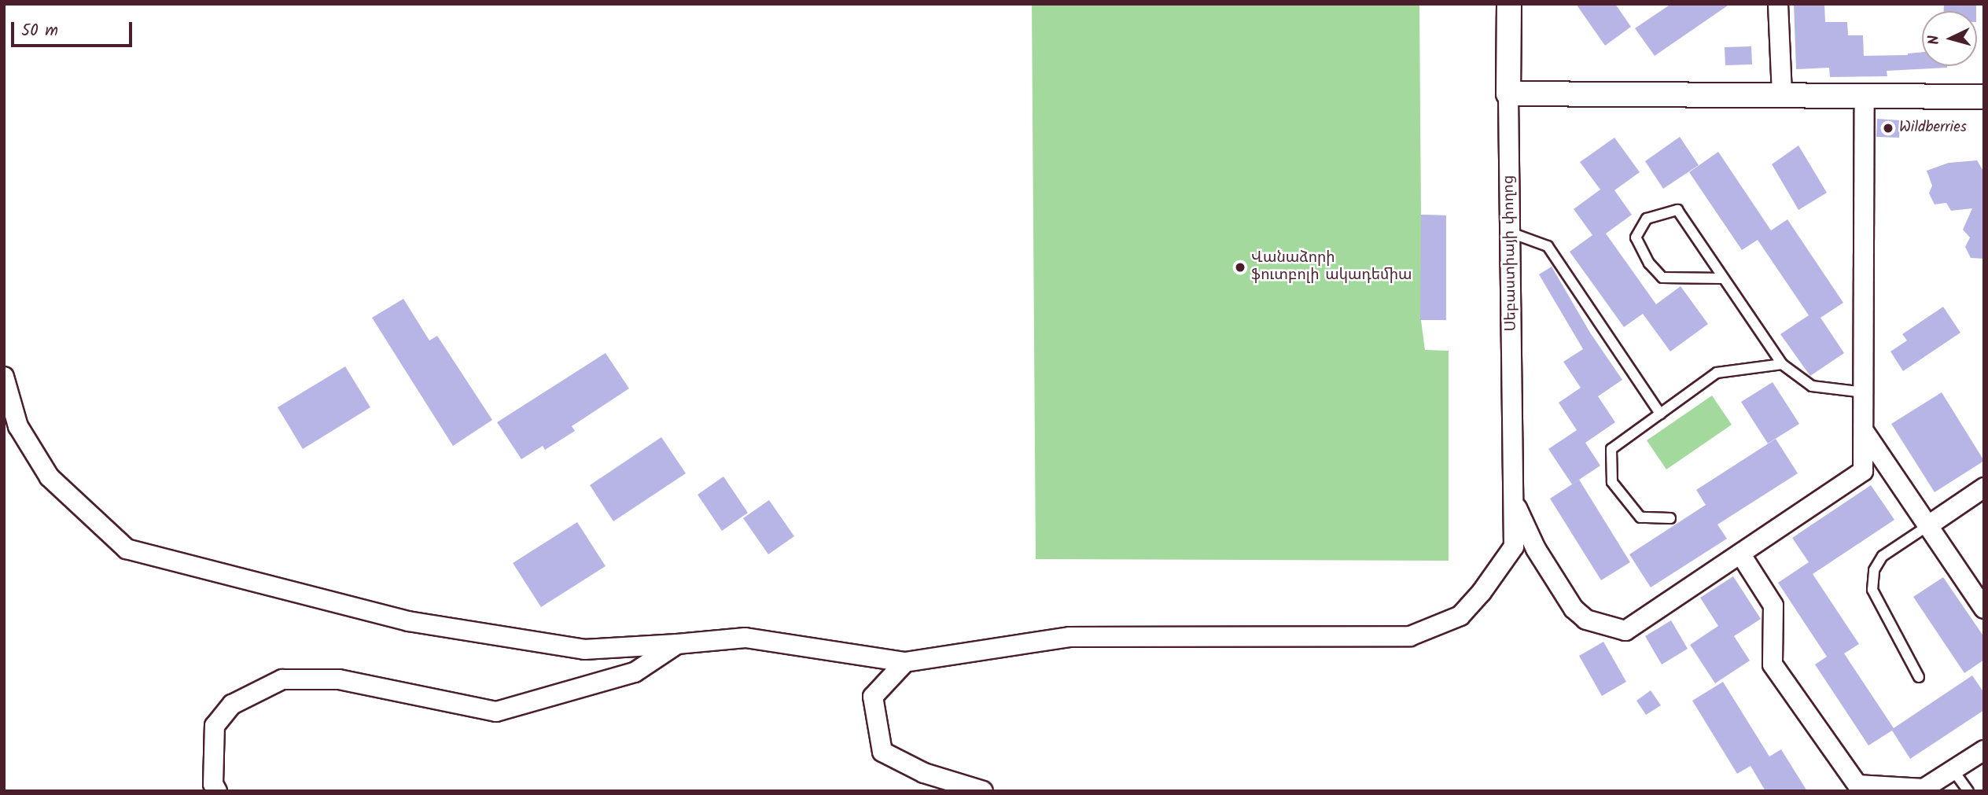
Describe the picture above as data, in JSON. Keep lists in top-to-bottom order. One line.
{"streets":{"street":["Սեբաստիայի փողոց"]},"places":["Wildberries","Վանաձորի ֆուտբոլի ակադեմիա"],"scale_bar":"50 m","north":"left"}
